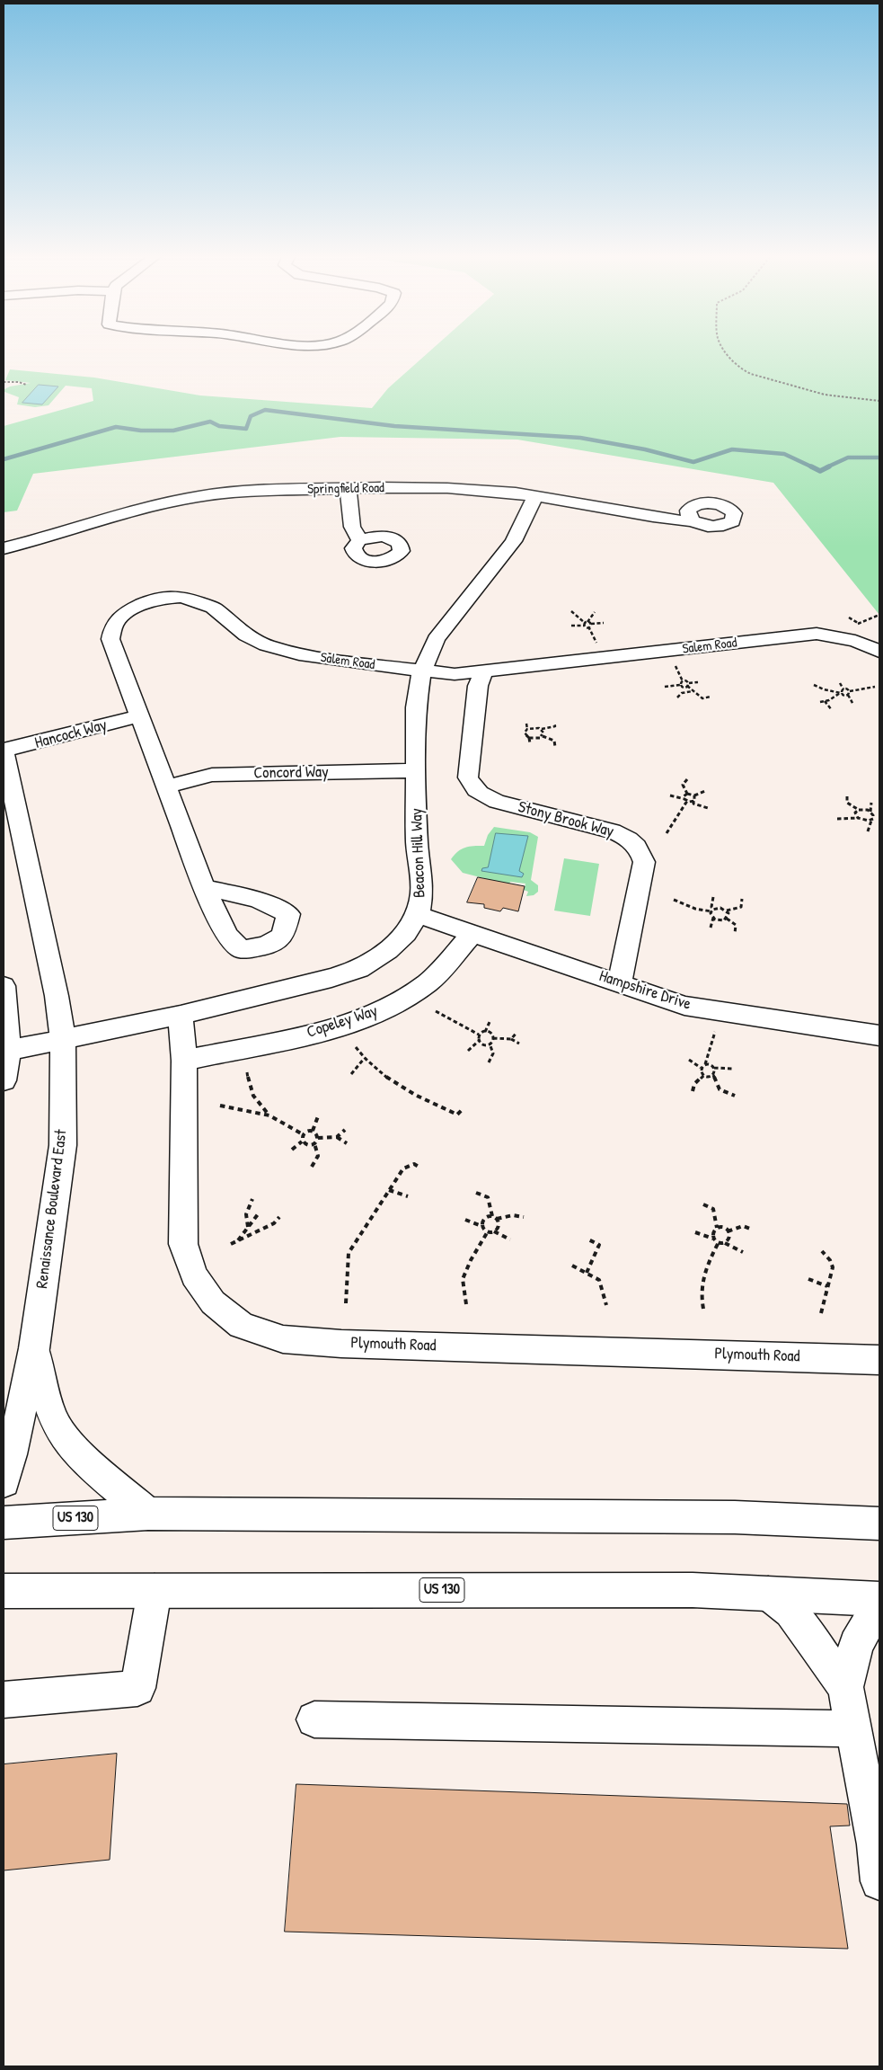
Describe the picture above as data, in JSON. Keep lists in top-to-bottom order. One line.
{"streets":{"main road":["Springfield Road","Salem Road","Hancock Way","Concord Way","Stony Brook Way","Beacon Hill Way","Hampshire Drive","Copeley Way","Renaissance Boulevard East","Plymouth Road","US 130"]},"crossings":[["Springfield Road","Beacon Hill Way"],["Salem Road","Hancock Way"],["Salem Road","Concord Way"],["Salem Road","Stony Brook Way"],["Salem Road","Beacon Hill Way"],["Hancock Way","Renaissance Boulevard East"],["Concord Way","Beacon Hill Way"],["Stony Brook Way","Hampshire Drive"],["Beacon Hill Way","Hampshire Drive"],["Beacon Hill Way","Renaissance Boulevard East"],["Beacon Hill Way","Plymouth Road"],["Hampshire Drive","Copeley Way"],["Copeley Way","Plymouth Road"]]}
